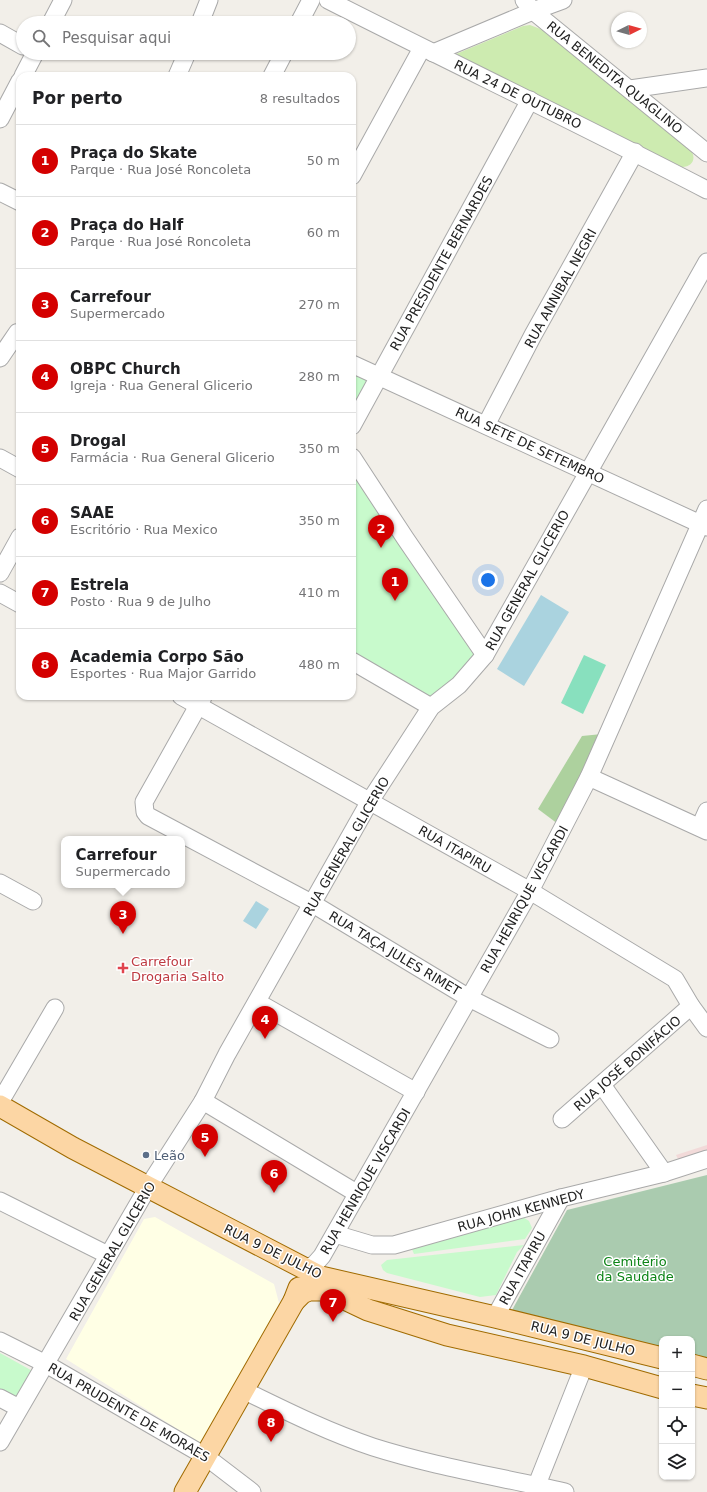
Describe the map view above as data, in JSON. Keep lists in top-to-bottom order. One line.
{"streets":{"main road":["RUA 9 DE JULHO"],"street":["RUA BENEDITA QUAGLINO","RUA 24 DE OUTUBRO","RUA PRESIDENTE BERNARDES","RUA ANNIBAL NEGRI","RUA SETE DE SETEMBRO","RUA GENERAL GLICERIO","RUA ITAPIRU","RUA HENRIQUE VISCARDI","RUA TAÇA JULES RIMET","RUA JOSÉ BONIFÁCIO","RUA JOHN KENNEDY","RUA PRUDENTE DE MORAES"]},"crossings":[["RUA 24 DE OUTUBRO","RUA PRESIDENTE BERNARDES"],["RUA 24 DE OUTUBRO","RUA ANNIBAL NEGRI"],["RUA PRESIDENTE BERNARDES","RUA SETE DE SETEMBRO"],["RUA ANNIBAL NEGRI","RUA SETE DE SETEMBRO"],["RUA SETE DE SETEMBRO","RUA GENERAL GLICERIO"],["RUA SETE DE SETEMBRO","RUA HENRIQUE VISCARDI"],["RUA GENERAL GLICERIO","RUA ITAPIRU"],["RUA GENERAL GLICERIO","RUA TAÇA JULES RIMET"],["RUA GENERAL GLICERIO","RUA 9 DE JULHO"],["RUA GENERAL GLICERIO","RUA PRUDENTE DE MORAES"],["RUA ITAPIRU","RUA HENRIQUE VISCARDI"],["RUA ITAPIRU","RUA TAÇA JULES RIMET"],["RUA ITAPIRU","RUA JOSÉ BONIFÁCIO"],["RUA ITAPIRU","RUA JOHN KENNEDY"],["RUA ITAPIRU","RUA 9 DE JULHO"],["RUA HENRIQUE VISCARDI","RUA TAÇA JULES RIMET"],["RUA HENRIQUE VISCARDI","RUA JOHN KENNEDY"],["RUA HENRIQUE VISCARDI","RUA 9 DE JULHO"]],"parks":["Cemitério da Saudade"],"places":{"health":["Carrefour Drogaria Salto"],"other":["Leão"]},"north":"right","page":{"search":"Pesquisar aqui","heading":["Por perto","8 resultados"],"list":[{"mark":"1","name":"Praça do Skate","note":"Parque · Rua José Roncoleta","value":"50 m"},{"mark":"2","name":"Praça do Half","note":"Parque · Rua José Roncoleta","value":"60 m"},{"mark":"3","name":"Carrefour","note":"Supermercado","value":"270 m"},{"mark":"4","name":"OBPC Church","note":"Igreja · Rua General Glicerio","value":"280 m"},{"mark":"5","name":"Drogal","note":"Farmácia · Rua General Glicerio","value":"350 m"},{"mark":"6","name":"SAAE","note":"Escritório · Rua Mexico","value":"350 m"},{"mark":"7","name":"Estrela","note":"Posto · Rua 9 de Julho","value":"410 m"},{"mark":"8","name":"Academia Corpo São","note":"Esportes · Rua Major Garrido","value":"480 m"}],"pins":["2","1","3","4","5","6","7","8"],"popup":["Carrefour","Supermercado"],"map_buttons":["+","−"]}}
